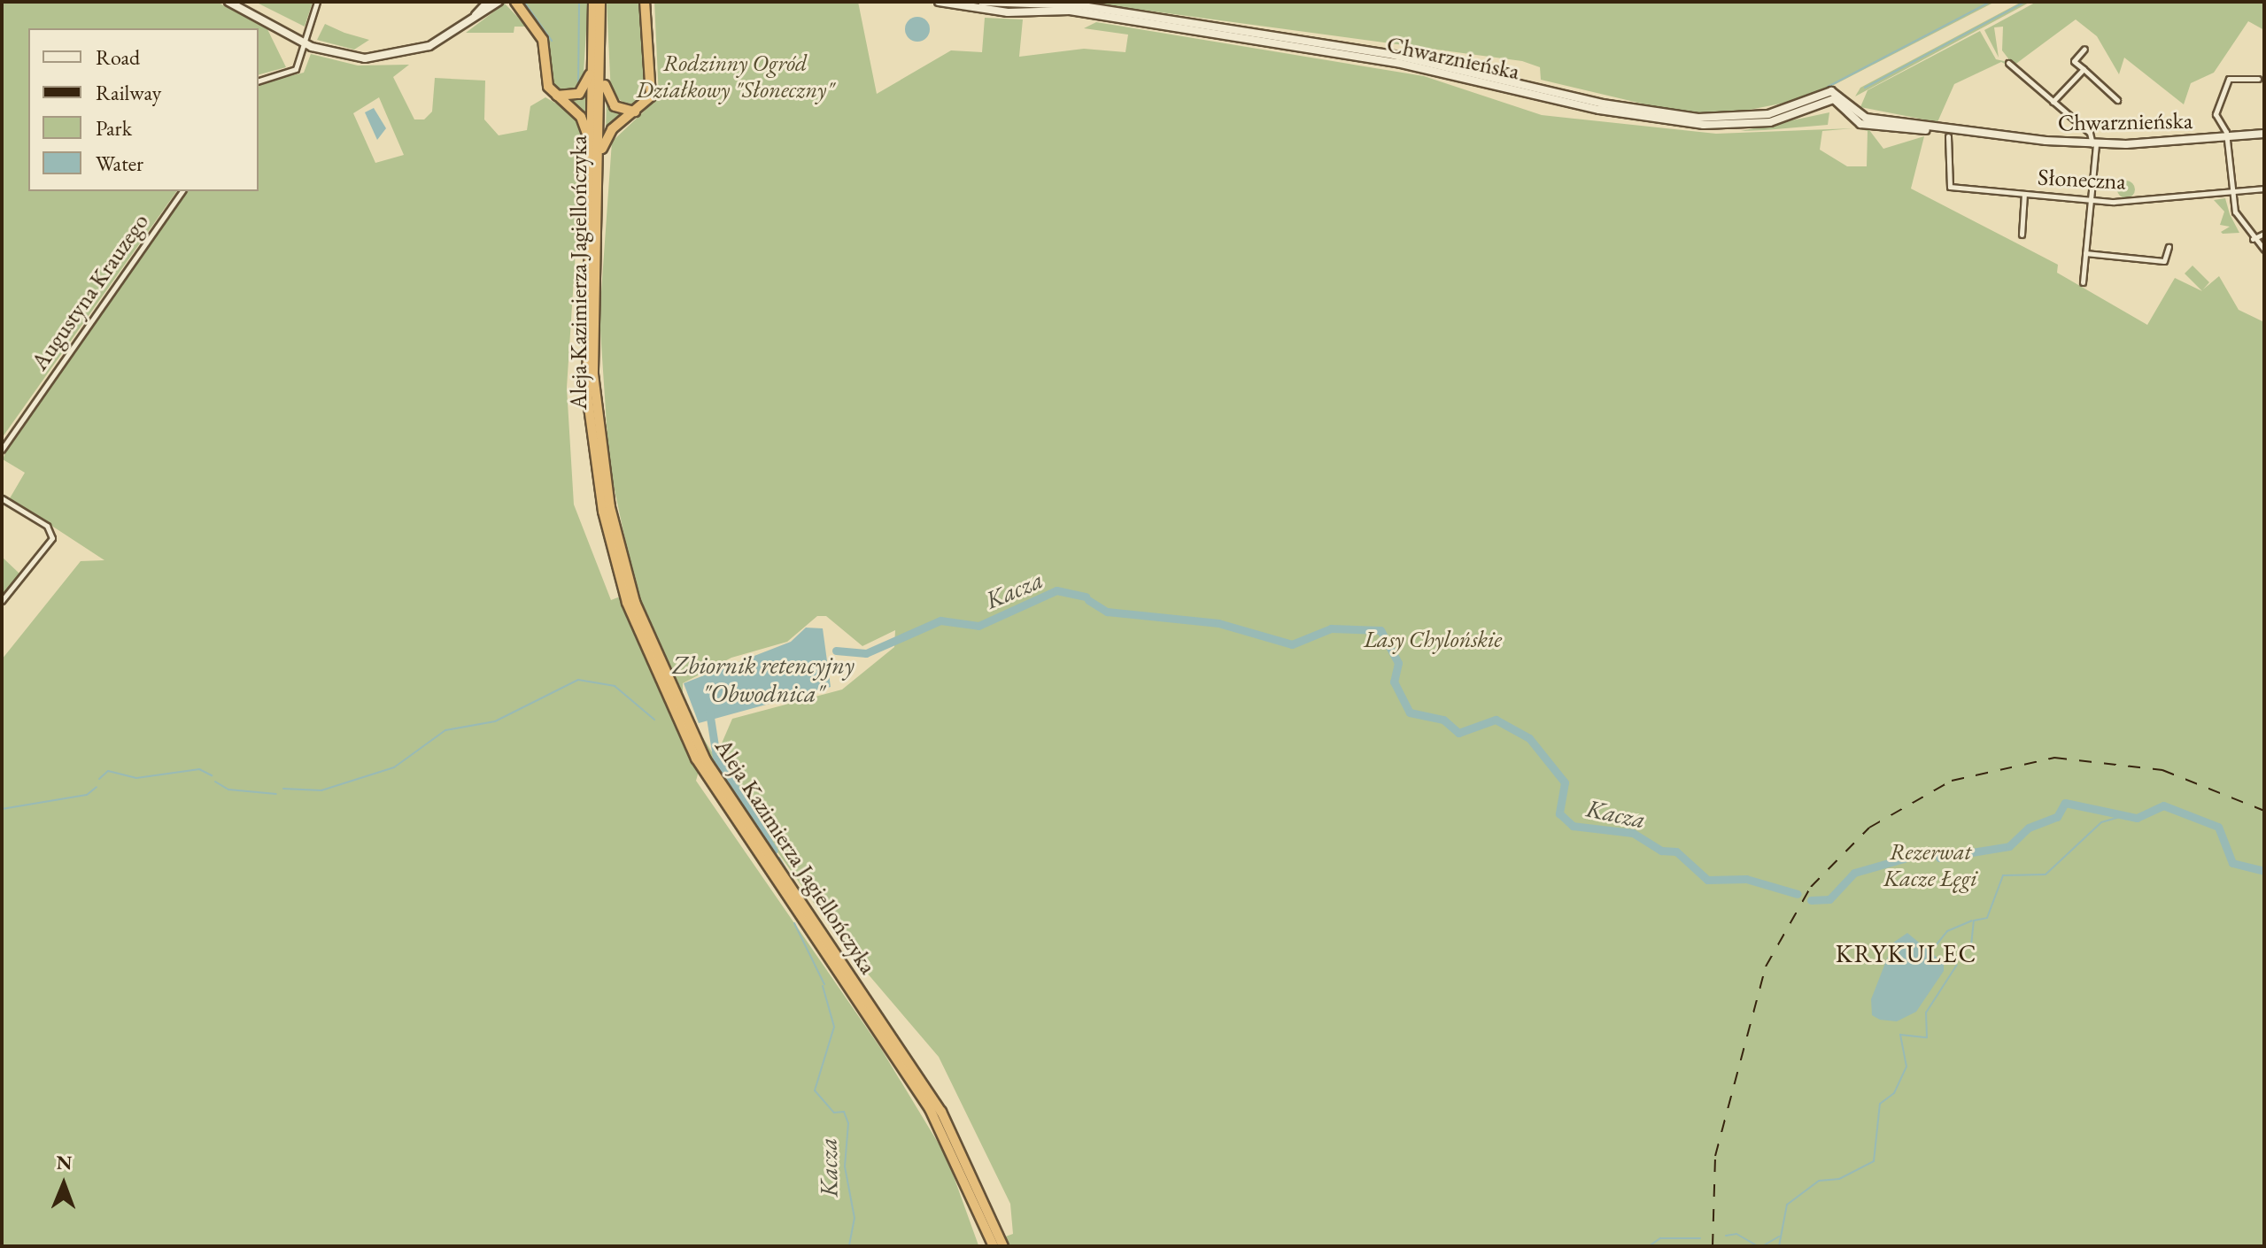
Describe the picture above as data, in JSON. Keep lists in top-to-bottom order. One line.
{"streets":{"highway":["Aleja Kazimierza Jagiellończyka"],"main road":["Chwarznieńska"],"street":["Słoneczna","Augustyna Krauzego"]},"crossings":[["Chwarznieńska","Słoneczna"]],"districts":["KRYKULEC"],"water":["Kacza","Zbiornik retencyjny \"Obwodnica\""],"parks":["Rodzinny Ogród Działkowy \"Słoneczny\"","Lasy Chylońskie","Rezerwat Kacze Łęgi"],"legend":["Road","Railway","Park","Water"],"north":"top"}
